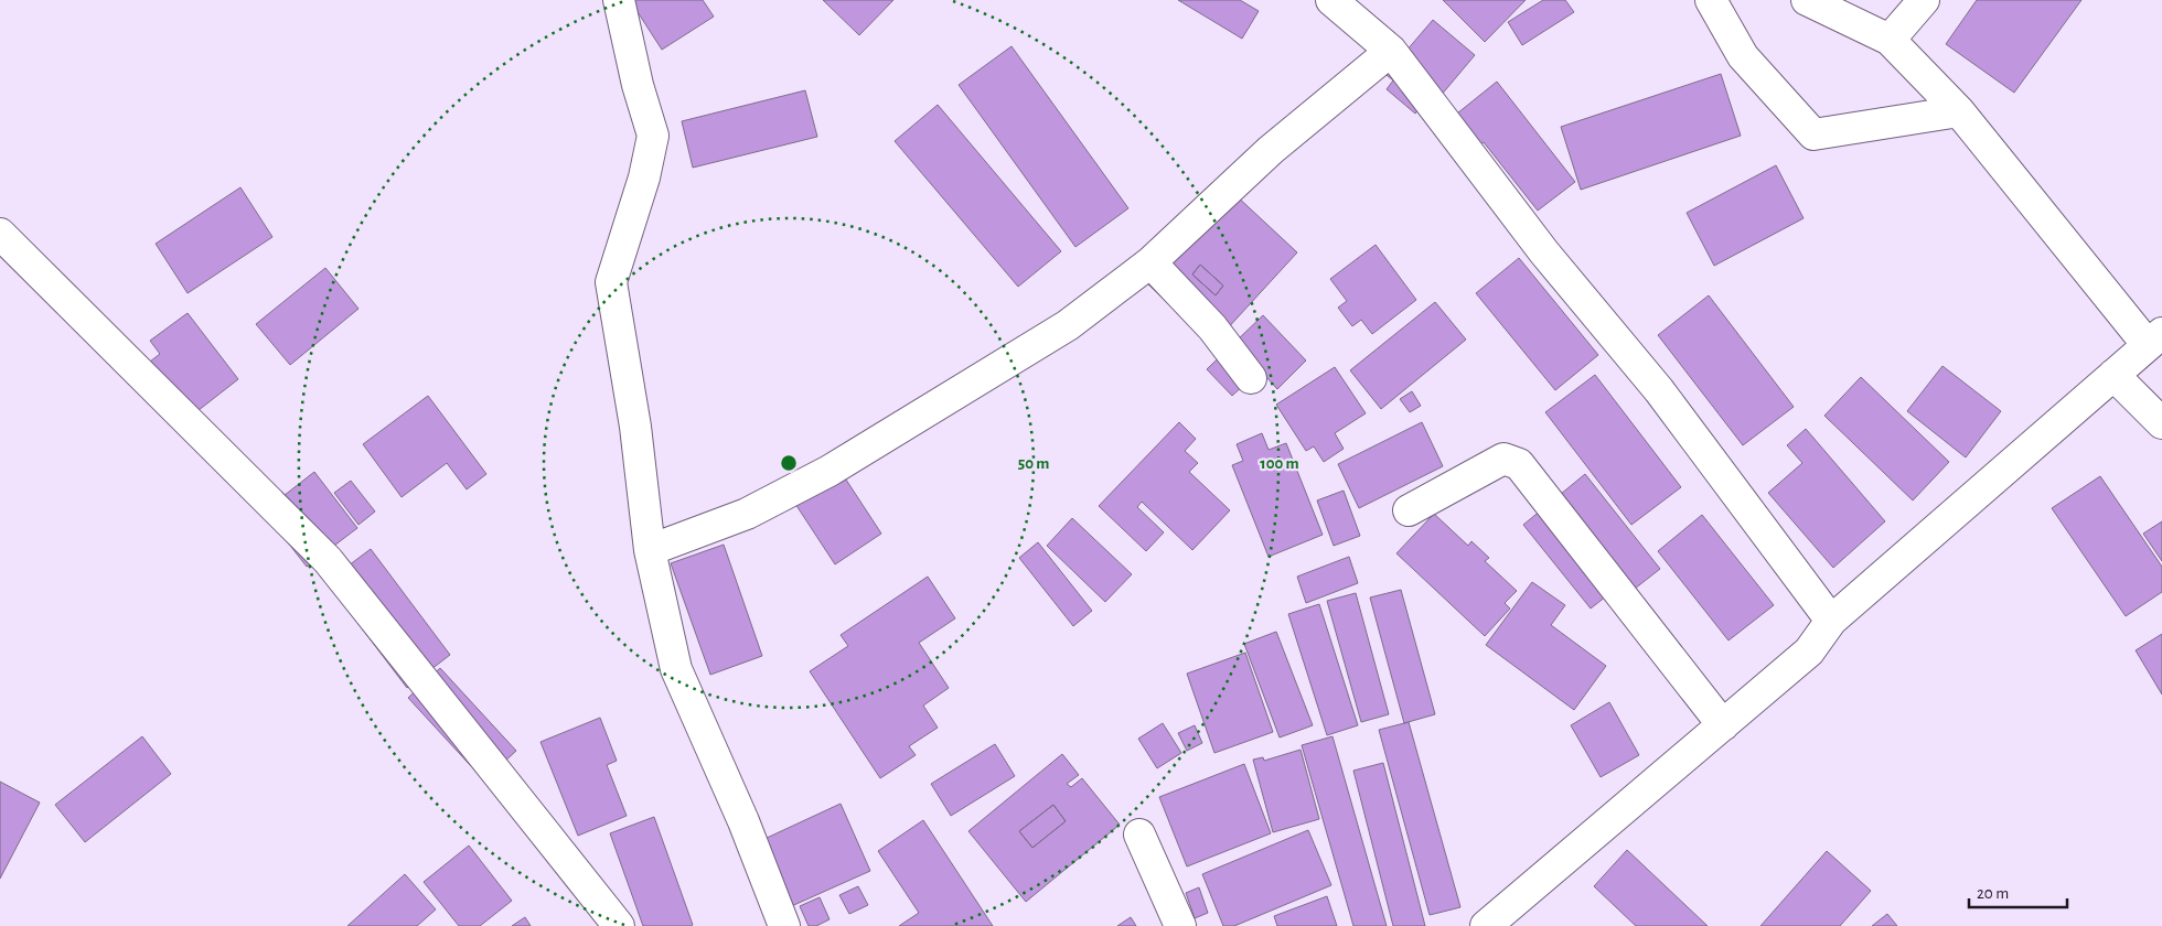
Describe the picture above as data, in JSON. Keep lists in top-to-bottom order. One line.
{"scale_bar":"20 m","rings":["50 m","100 m"]}
